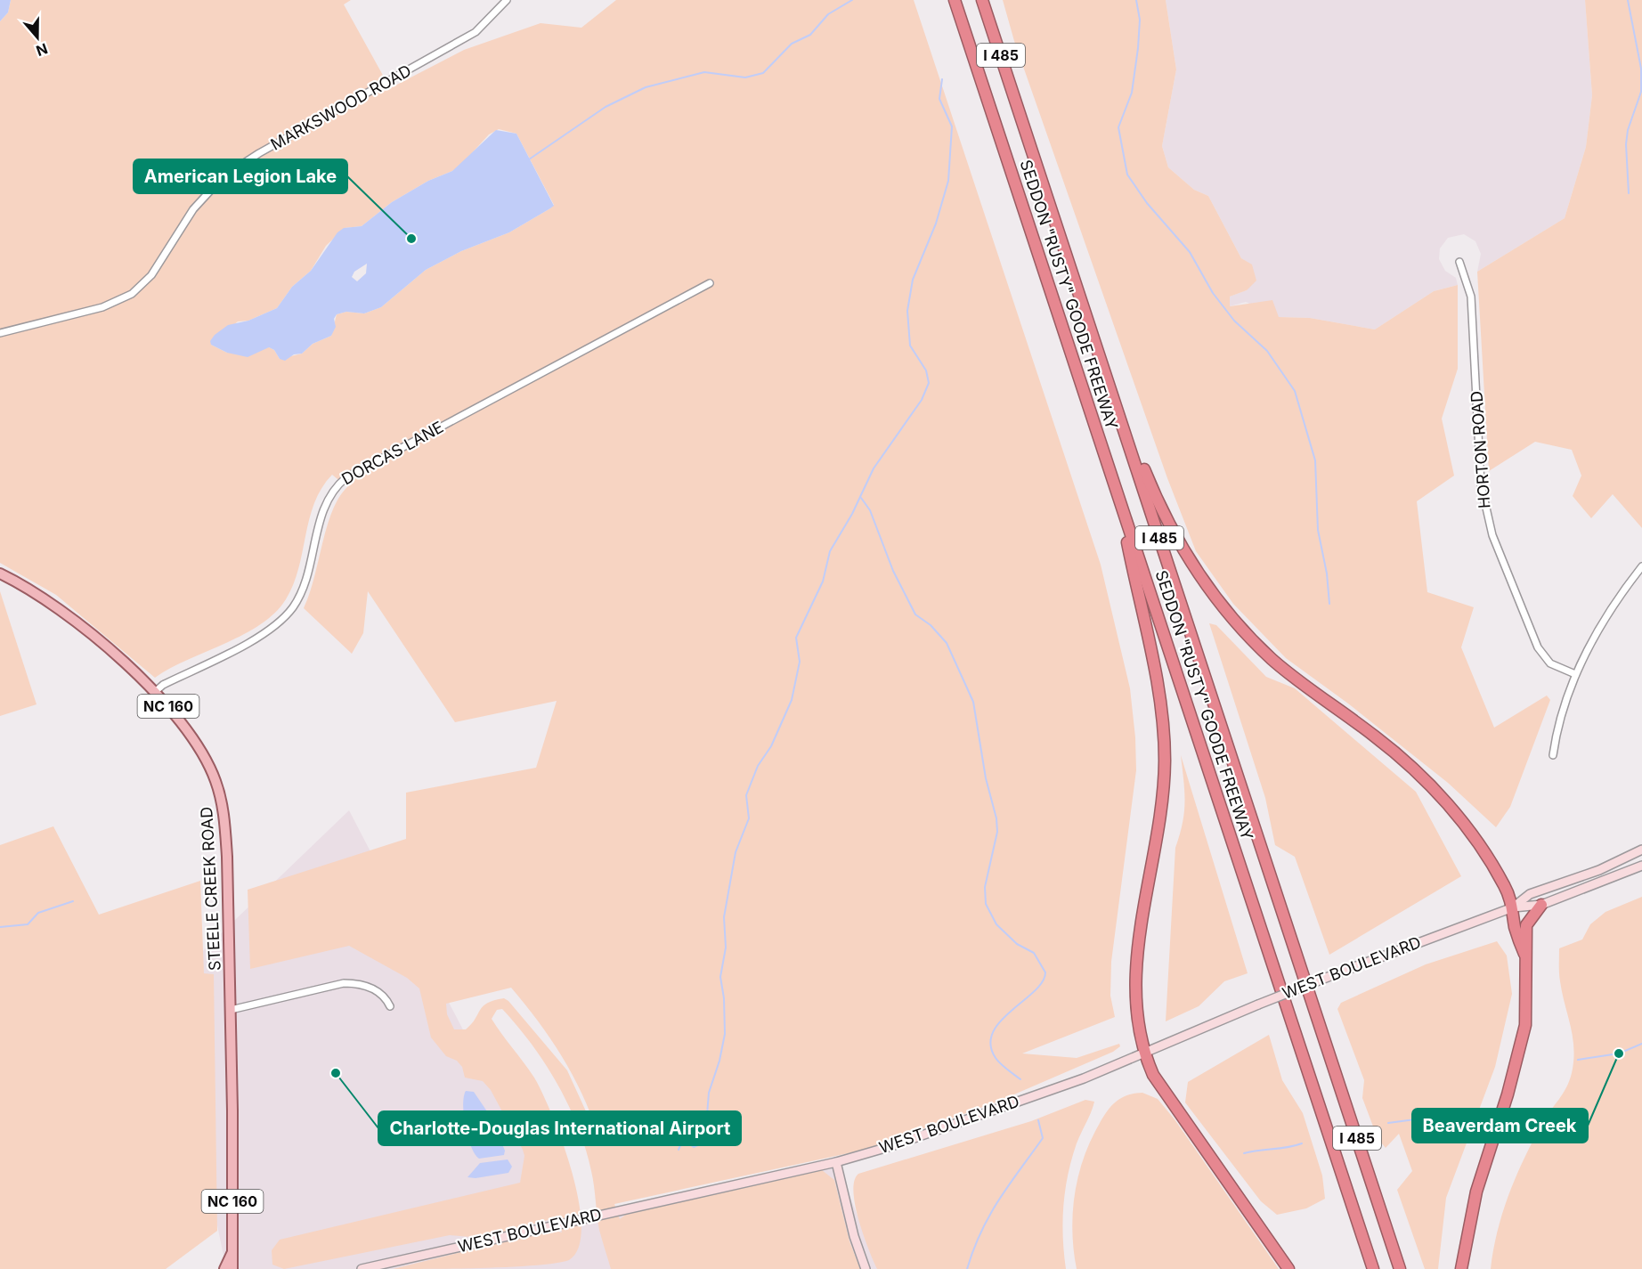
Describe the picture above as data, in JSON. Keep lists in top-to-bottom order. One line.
{"streets":{"highway":["I 485","SEDDON \"RUSTY\" GOODE FREEWAY"],"main road":["NC 160","STEELE CREEK ROAD"],"street":["MARKSWOOD ROAD","HORTON ROAD","DORCAS LANE","WEST BOULEVARD"]},"crossings":[["DORCAS LANE","STEELE CREEK ROAD"]],"places":["American Legion Lake","Beaverdam Creek","Charlotte-Douglas International Airport"],"north":"bottom"}
